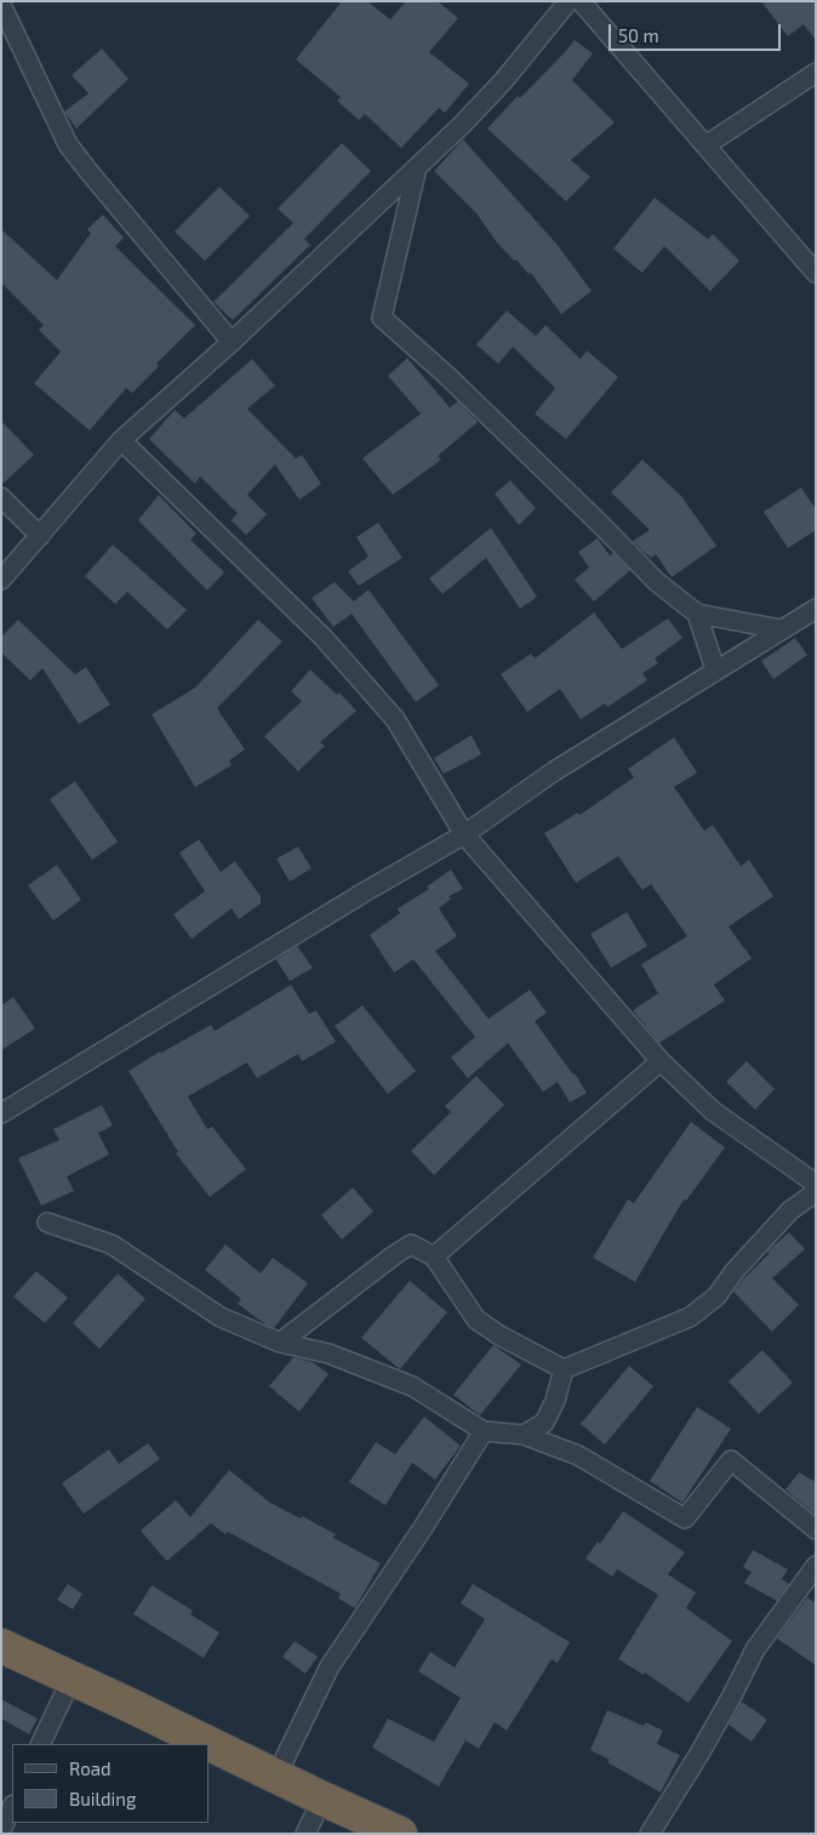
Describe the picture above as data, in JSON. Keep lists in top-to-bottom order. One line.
{"legend":["Road","Building"],"scale_bar":"50 m"}
